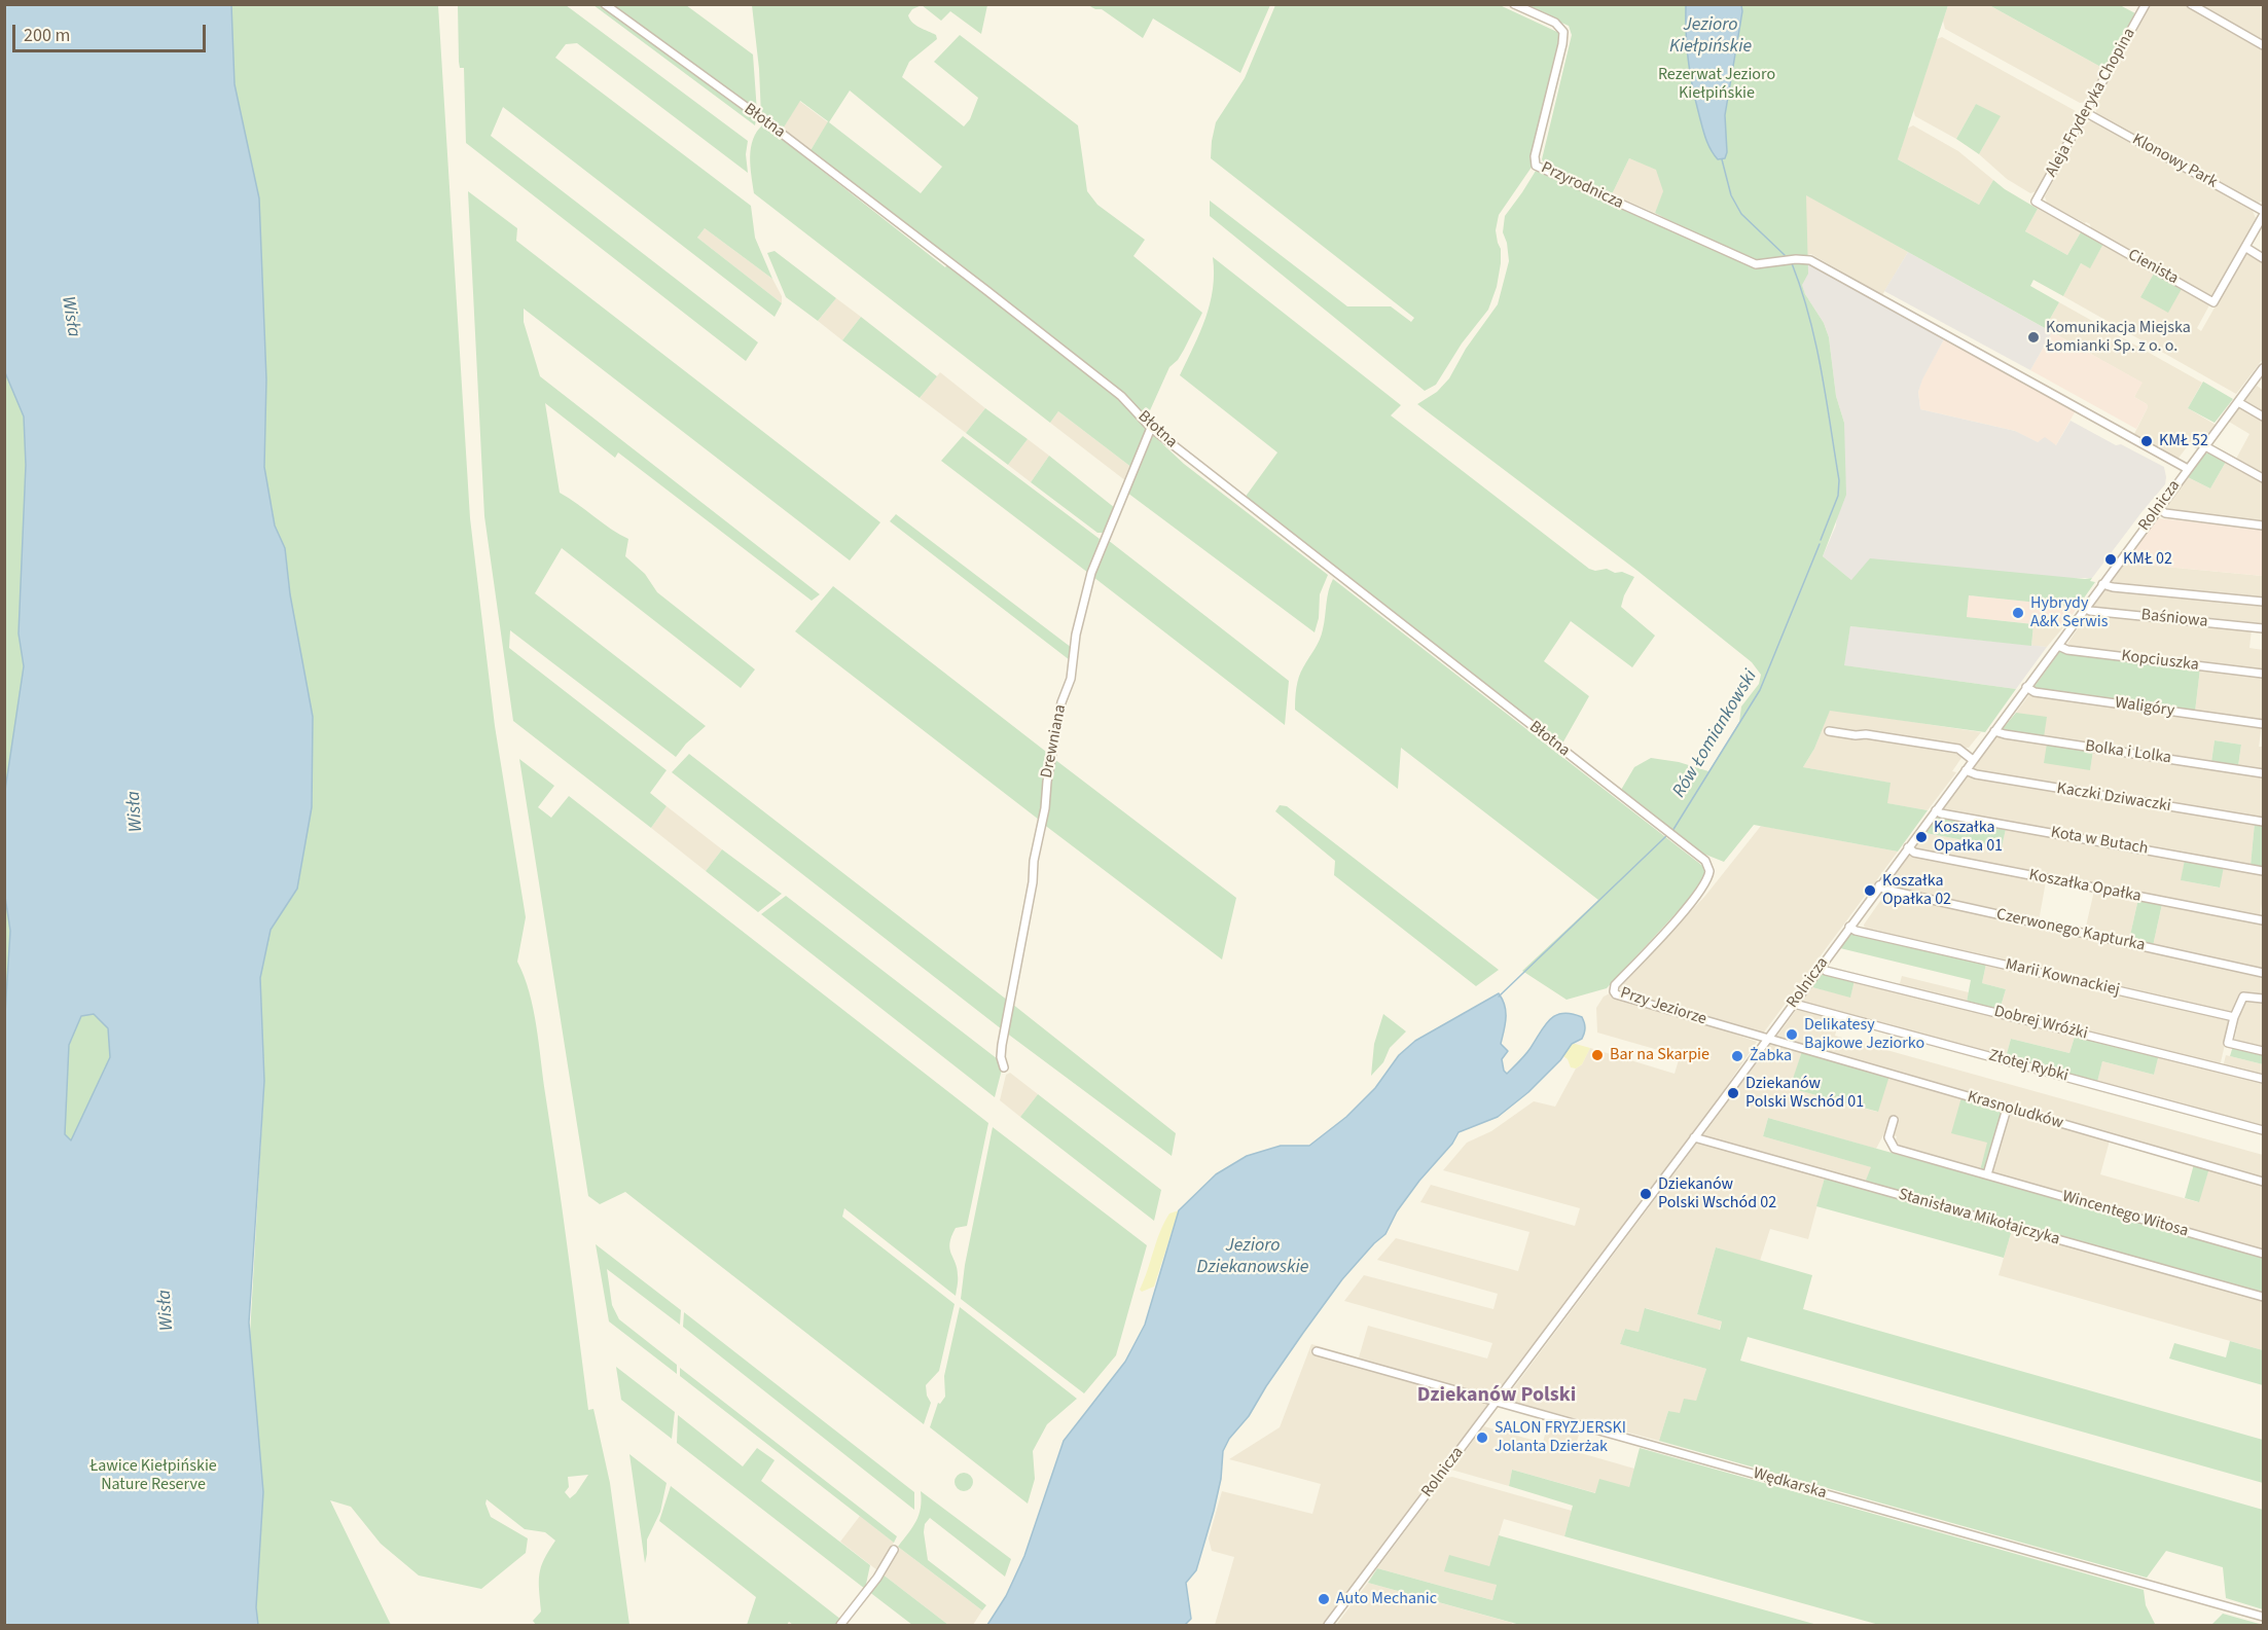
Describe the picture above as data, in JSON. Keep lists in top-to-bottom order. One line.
{"streets":{"street":["Aleja Fryderyka Chopina","Błotna","Klonowy Park","Przyrodnicza","Cienista","Rolnicza","Baśniowa","Kopciuszka","Waligóry","Drewniana","Bolka i Lolka","Kaczki Dziwaczki","Kota w Butach","Koszałka Opałka","Czerwonego Kapturka","Marii Kownackiej","Przy Jeziorze","Dobrej Wróżki","Złotej Rybki","Krasnoludków","Wincentego Witosa","Stanisława Mikołajczyka","Wędkarska"]},"crossings":[["Aleja Fryderyka Chopina","Klonowy Park"],["Aleja Fryderyka Chopina","Cienista"],["Błotna","Drewniana"],["Błotna","Przy Jeziorze"],["Klonowy Park","Cienista"],["Przyrodnicza","Rolnicza"],["Rolnicza","Baśniowa"],["Rolnicza","Kopciuszka"],["Rolnicza","Waligóry"],["Rolnicza","Bolka i Lolka"],["Rolnicza","Kaczki Dziwaczki"],["Rolnicza","Kota w Butach"],["Rolnicza","Koszałka Opałka"],["Rolnicza","Czerwonego Kapturka"],["Rolnicza","Marii Kownackiej"],["Rolnicza","Przy Jeziorze"],["Rolnicza","Dobrej Wróżki"],["Rolnicza","Złotej Rybki"],["Rolnicza","Krasnoludków"],["Rolnicza","Stanisława Mikołajczyka"],["Rolnicza","Wędkarska"],["Przy Jeziorze","Krasnoludków"]],"districts":["Dziekanów Polski"],"water":["Jezioro Kiełpińskie","Wisła","Rów Łomiankowski","Jezioro Dziekanowskie"],"parks":["Rezerwat Jezioro Kiełpińskie","Ławice Kiełpińskie Nature Reserve"],"places":["Komunikacja Miejska Łomianki Sp. z o. o.","KMŁ 52","KMŁ 02","Hybrydy A&K Serwis","Koszałka Opałka 01","Koszałka Opałka 02","Delikatesy Bajkowe Jeziorko","Bar na Skarpie","Żabka","Dziekanów Polski Wschód 01","Dziekanów Polski Wschód 02","SALON FRYZJERSKI Jolanta Dzierżak","Auto Mechanic"],"scale_bar":"200 m"}
